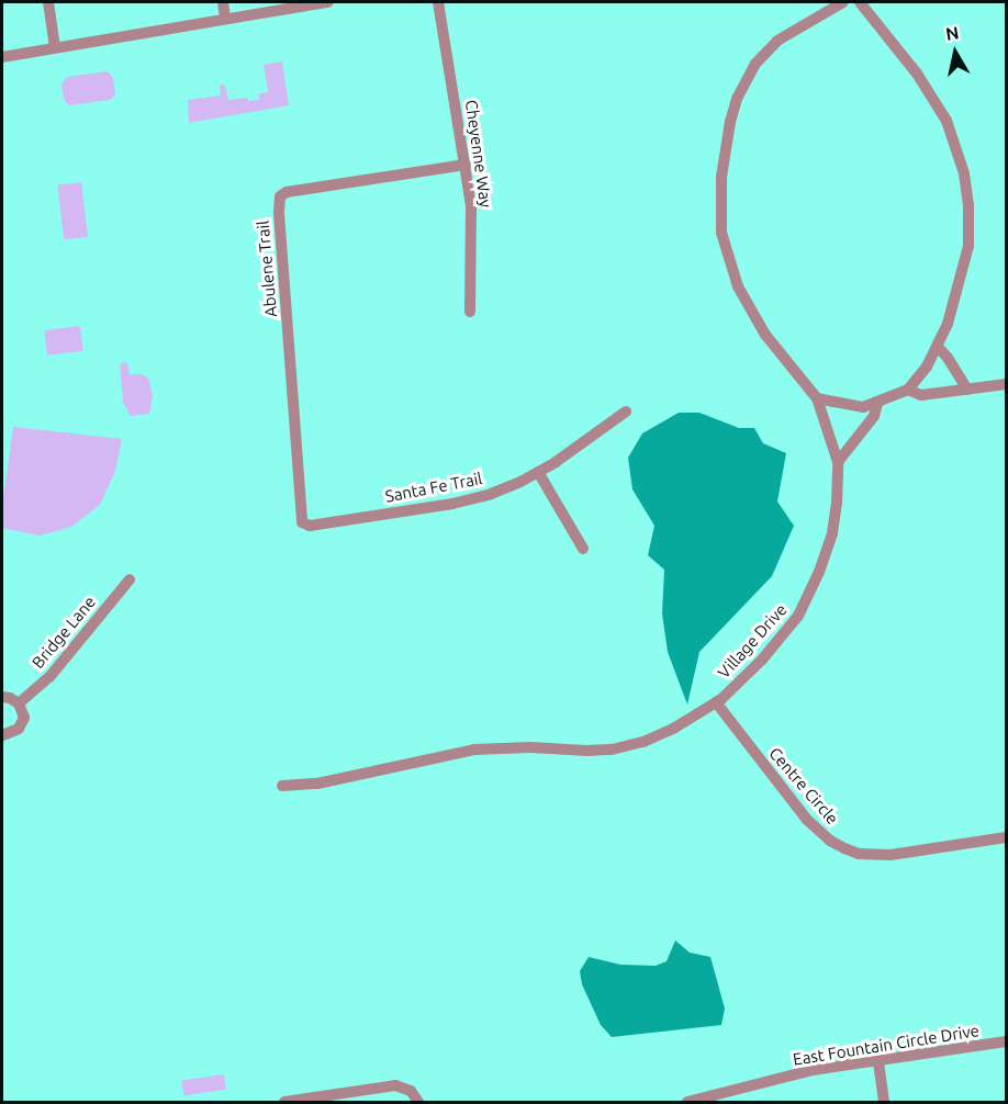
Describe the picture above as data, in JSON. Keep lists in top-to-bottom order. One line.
{"streets":{"street":["Cheyenne Way","Abulene Trail","Santa Fe Trail","Bridge Lane","Village Drive","Centre Circle","East Fountain Circle Drive"]},"crossings":[["Cheyenne Way","Abulene Trail"],["Abulene Trail","Santa Fe Trail"],["Village Drive","Centre Circle"]],"north":"top"}
